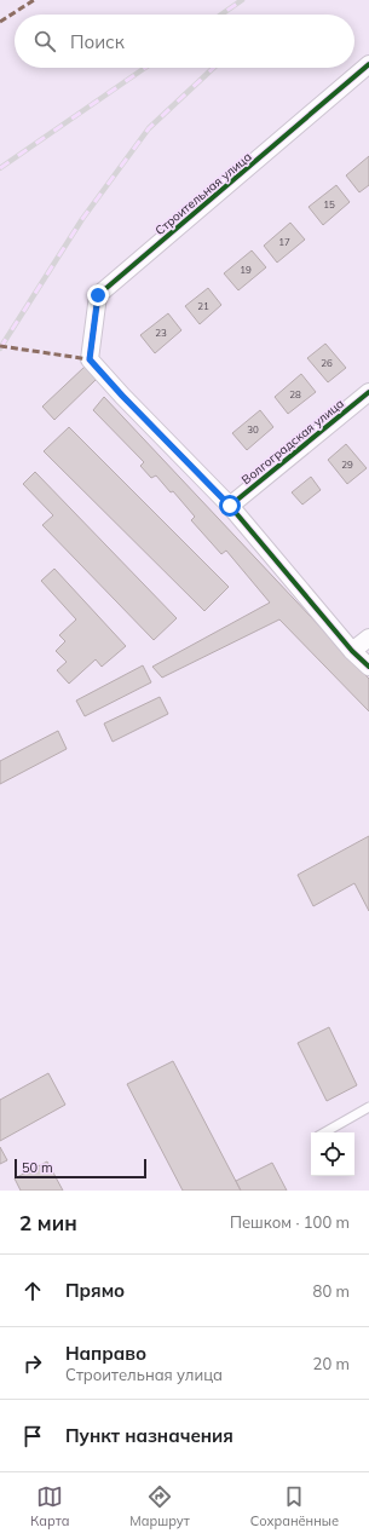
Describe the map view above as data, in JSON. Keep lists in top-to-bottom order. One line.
{"streets":{"street":["Строительная улица","Волгоградская улица"]},"crossings":[["Строительная улица","Волгоградская улица"]],"house_numbers":["15","17","19","21","23","26","28","30","29"],"scale_bar":"50 m","page":{"search":"Поиск","scale":"50 m","heading":["2 мин","Пешком · 100 m"],"list":[["Прямо","80 m"],["Направо","Строительная улица","20 m"],"Пункт назначения"],"nav":["Карта","Маршрут","Сохранённые"]}}
